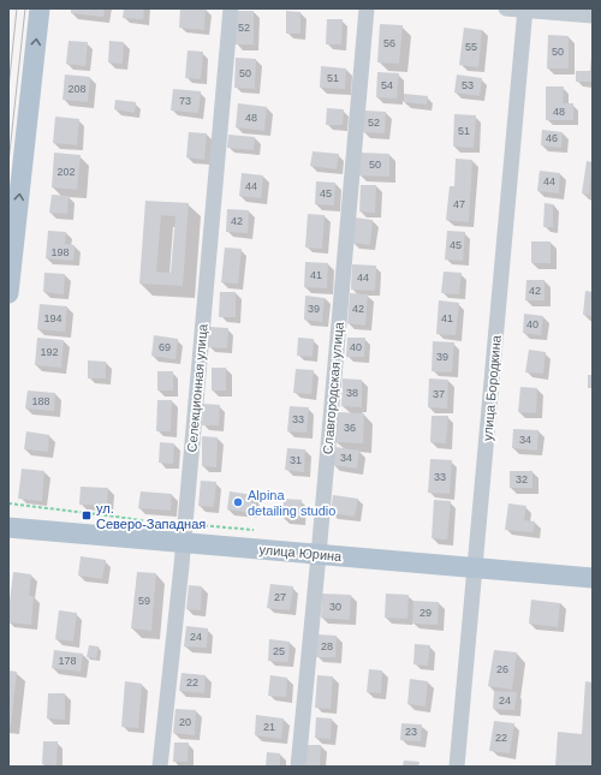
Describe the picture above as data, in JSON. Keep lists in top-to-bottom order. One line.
{"streets":{"main road":["улица Юрина"],"street":["Селекционная улица","Славгородская улица","улица Бородкина"]},"crossings":[["Селекционная улица","улица Юрина"],["Славгородская улица","улица Юрина"],["улица Бородкина","улица Юрина"]],"places":{"other":["Alpina detailing studio"],"transit":["ул. Северо-Западная"]},"house_numbers":["52","56","55","50","50","51","54","53","208","73","48","48","52","51","46","50","202","44","44","45","47","42","45","198","41","44","42","39","42","194","41","40","69","40","192","39","38","37","188","33","36","34","34","31","33","32","27","59","30","29","24","28","25","178","26","22","24","20","21","23","22"]}
